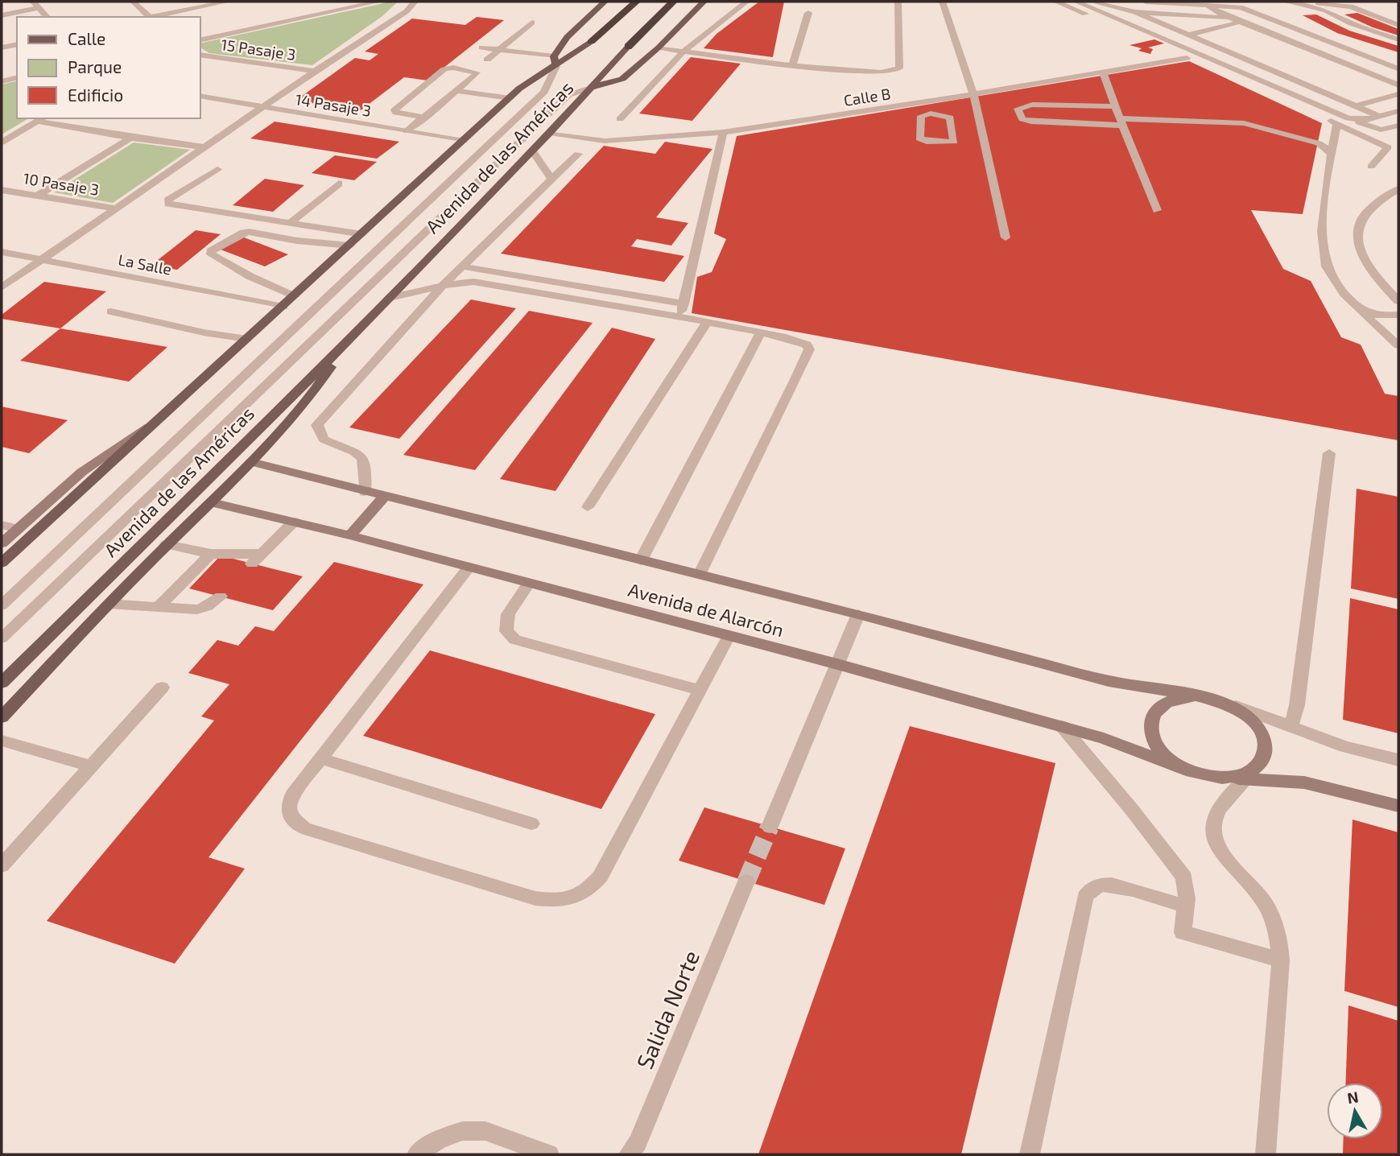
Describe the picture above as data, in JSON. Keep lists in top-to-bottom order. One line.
{"streets":{"main road":["Avenida de las Américas","Avenida de Alarcón"],"street":["15 Pasaje 3","Calle B","14 Pasaje 3","10 Pasaje 3","La Salle","Salida Norte"]},"crossings":[["Calle B","Avenida de las Américas"],["14 Pasaje 3","Avenida de las Américas"],["Avenida de las Américas","La Salle"]],"legend":["Calle","Parque","Edificio"],"north":"top"}
